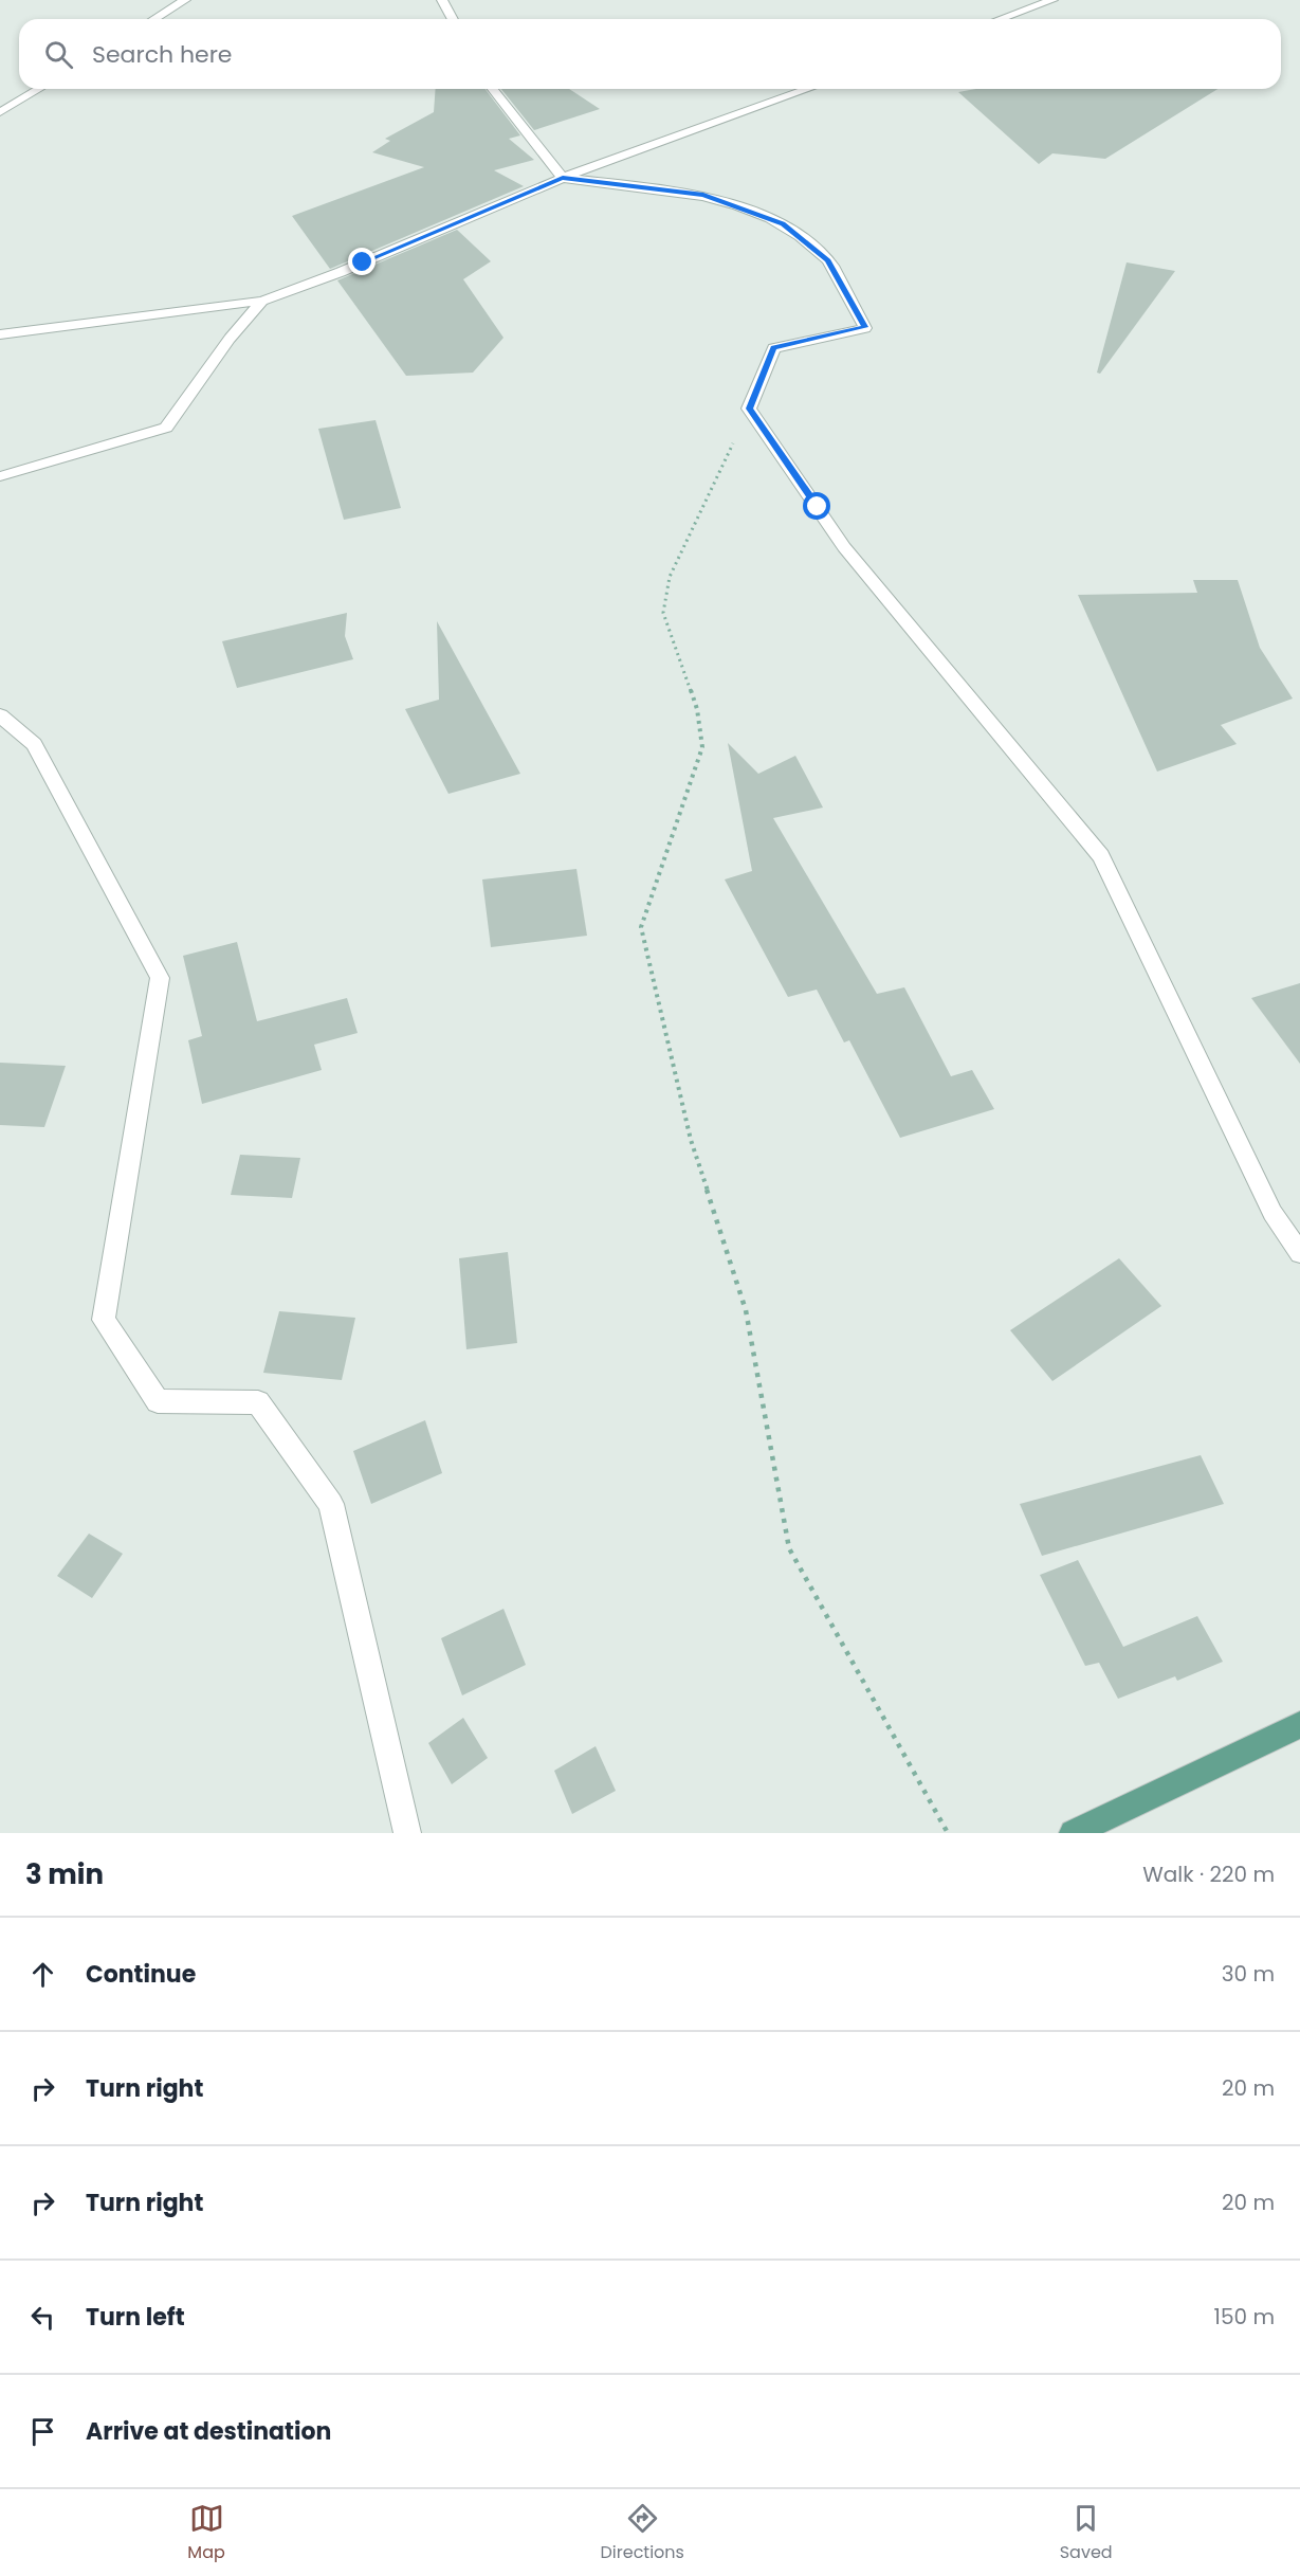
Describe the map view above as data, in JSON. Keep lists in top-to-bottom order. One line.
{"page":{"search":"Search here","heading":["3 min","Walk · 220 m"],"list":[["Continue","30 m"],["Turn right","20 m"],["Turn right","20 m"],["Turn left","150 m"],"Arrive at destination"],"nav":["Map","Directions","Saved"]}}
